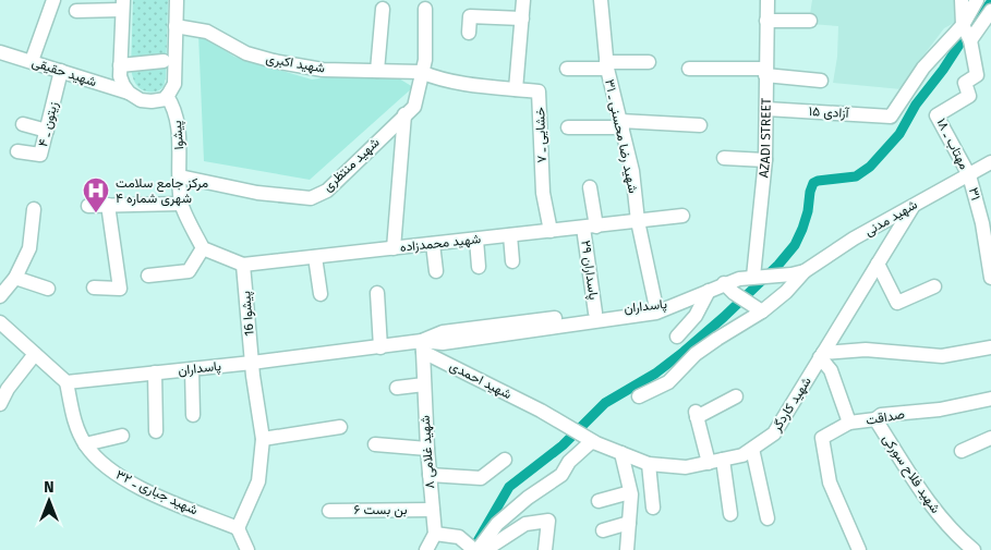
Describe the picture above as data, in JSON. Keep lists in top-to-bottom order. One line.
{"streets":{"street":["شهید اکبری","شهید حقیقی","آزادی ۱۵","زیتون ـ ۴","پیشوا","خشایی ـ ۷","شهید رضا محسنی ـ ۳۱","AZADI STREET","مهتاب ـ ۱۸","شهید منتظری","۳۱","شهید مدنی","شهید محمدزاده","پاسداران ۲۹","پاسداران","پیشوا 16","شهید احمدی","شهید کاردگر","صداقت","۸ شهید غلامی","شهید فلاح سورکی","شهید جباری ـ ۳۲","بن بست ۶"]},"crossings":[["شهید اکبری","خشایی ـ ۷"],["شهید اکبری","شهید منتظری"],["شهید حقیقی","زیتون ـ ۴"],["شهید حقیقی","پیشوا"],["آزادی ۱۵","AZADI STREET"],["پیشوا","شهید منتظری"],["خشایی ـ ۷","شهید منتظری"],["خشایی ـ ۷","شهید محمدزاده"],["شهید رضا محسنی ـ ۳۱","شهید محمدزاده"],["شهید رضا محسنی ـ ۳۱","پاسداران"],["AZADI STREET","پاسداران"],["مهتاب ـ ۱۸","۳۱"],["مهتاب ـ ۱۸","شهید مدنی"],["۳۱","شهید مدنی"],["شهید مدنی","پاسداران"],["شهید مدنی","شهید کاردگر"],["شهید محمدزاده","پاسداران ۲۹"],["شهید محمدزاده","پیشوا 16"],["پاسداران ۲۹","پاسداران"],["پاسداران","پیشوا 16"],["پاسداران","شهید احمدی"],["پاسداران","۸ شهید غلامی"],["پاسداران","شهید جباری ـ ۳۲"],["پیشوا 16","شهید جباری ـ ۳۲"],["شهید احمدی","شهید کاردگر"],["شهید احمدی","۸ شهید غلامی"],["شهید کاردگر","صداقت"],["صداقت","شهید فلاح سورکی"],["۸ شهید غلامی","بن بست ۶"]],"places":{"hospital":["مرکز جامع سلامت شهری شماره ۴"]},"north":"top"}
